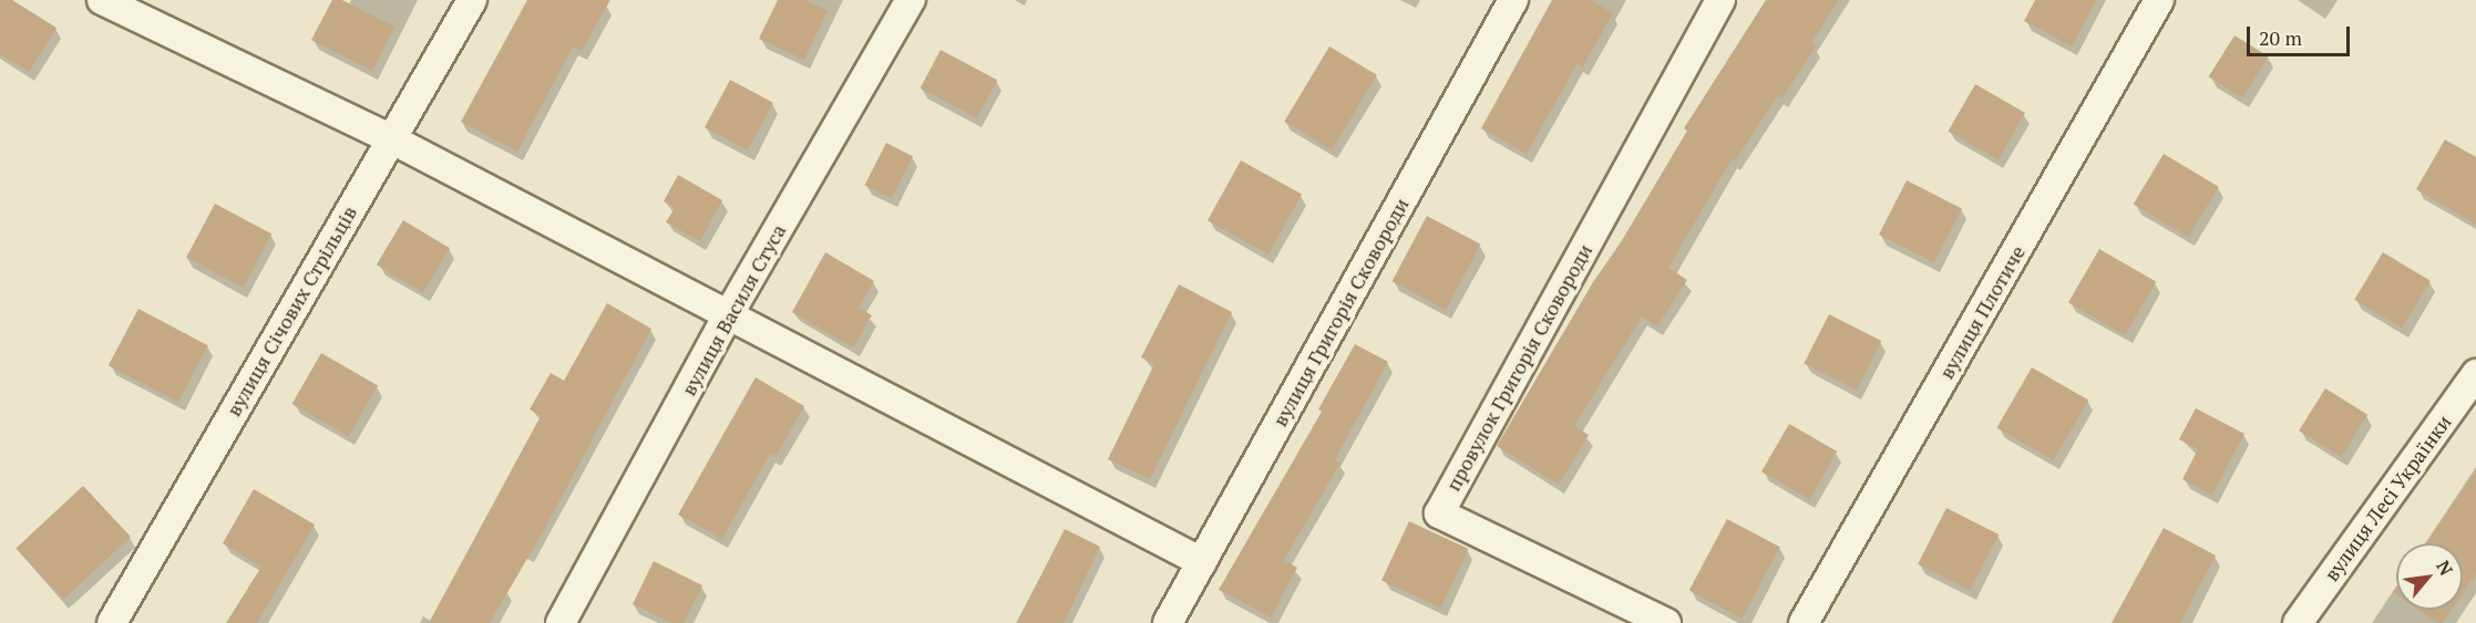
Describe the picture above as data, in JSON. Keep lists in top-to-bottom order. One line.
{"streets":{"street":["вулиця Василя Стуса","вулиця Січових Стрільців","вулиця Григорія Сковороди","вулиця Плотиче","провулок Григорія Сковороди","вулиця Лесі Українки"]},"scale_bar":"20 m","north":"top right"}
